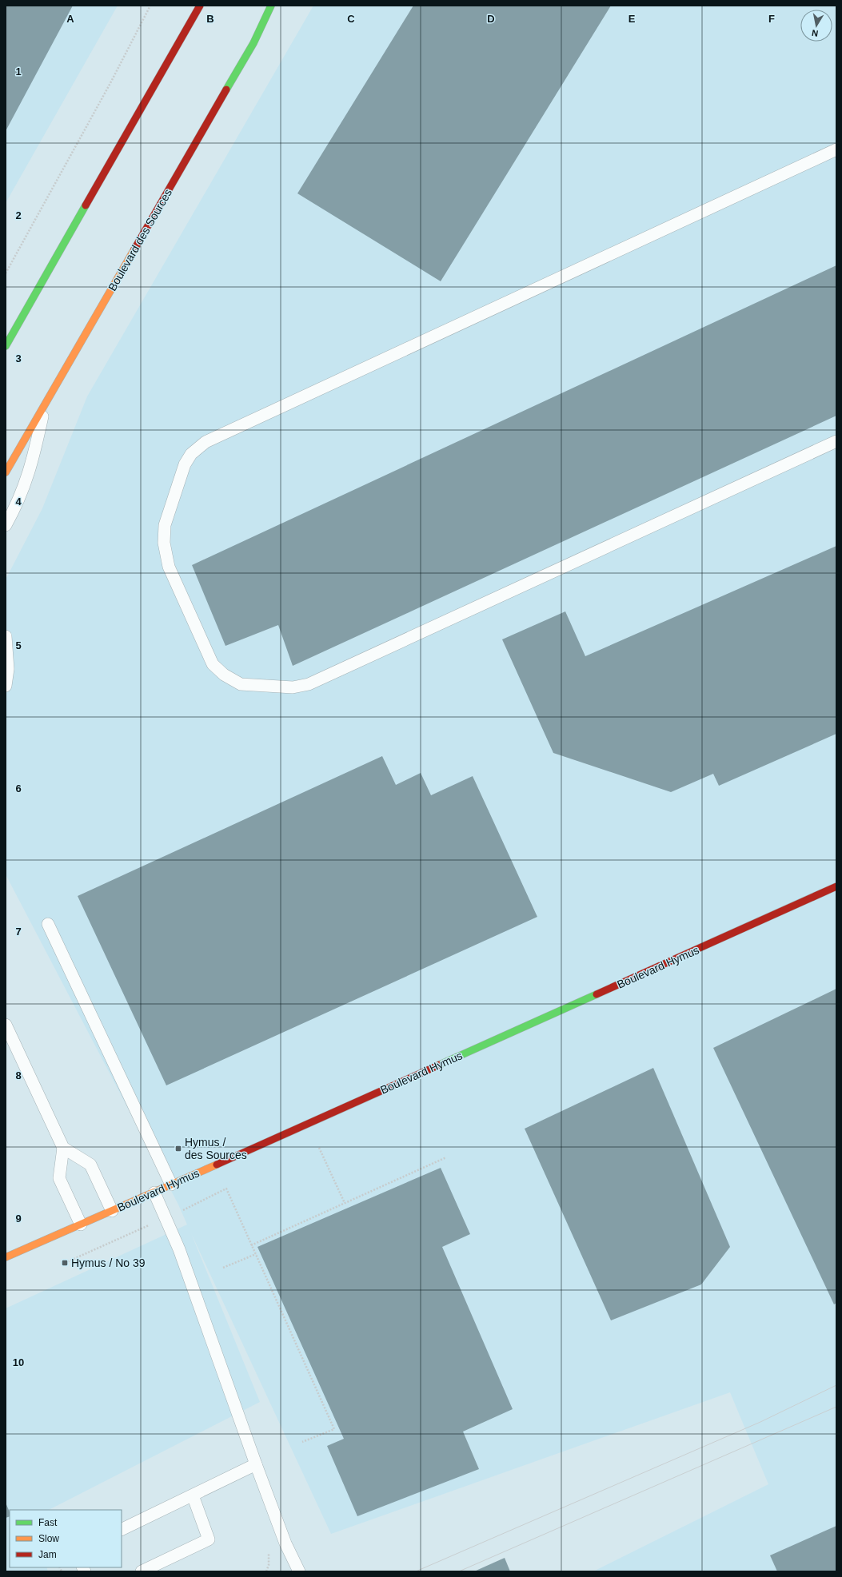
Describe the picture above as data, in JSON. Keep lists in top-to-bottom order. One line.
{"streets":{"main road":["Boulevard des Sources","Boulevard Hymus"]},"places":{"transit":["Hymus / des Sources","Hymus / No 39"]},"legend":["Fast","Slow","Jam"],"north":"bottom","grid":{"columns":["A","B","C","D","E","F"],"rows":["1","2","3","4","5","6","7","8","9","10"]}}
